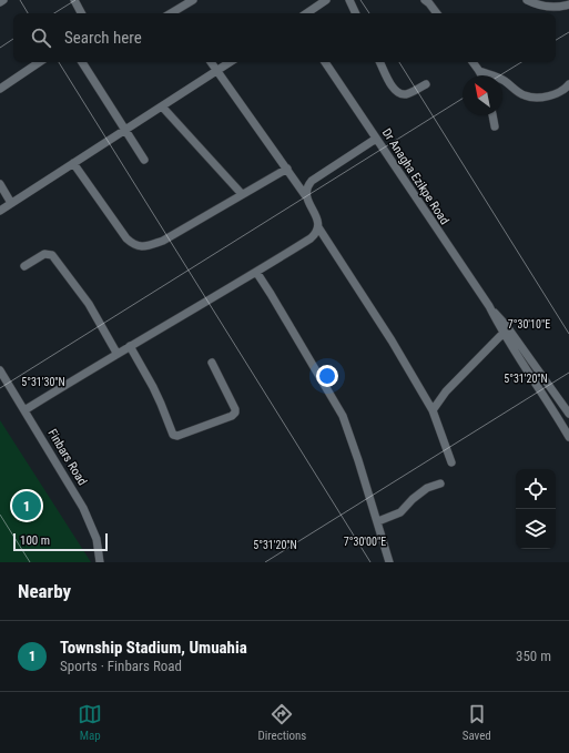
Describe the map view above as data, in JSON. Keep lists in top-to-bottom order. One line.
{"streets":{"street":["Dr Anagha Ezikpe Road","Finbars Road"]},"scale_bar":"100 m","north":"top left","page":{"search":"Search here","pins":"1","scale":"100 m","heading":"Nearby","list":[{"mark":"1","name":"Township Stadium, Umuahia","note":"Sports · Finbars Road","value":"350 m"}],"nav":["Map","Directions","Saved"]},"coordinates":["7°30'10\"E","5°31'20\"N","5°31'30\"N","7°30'00\"E"]}
